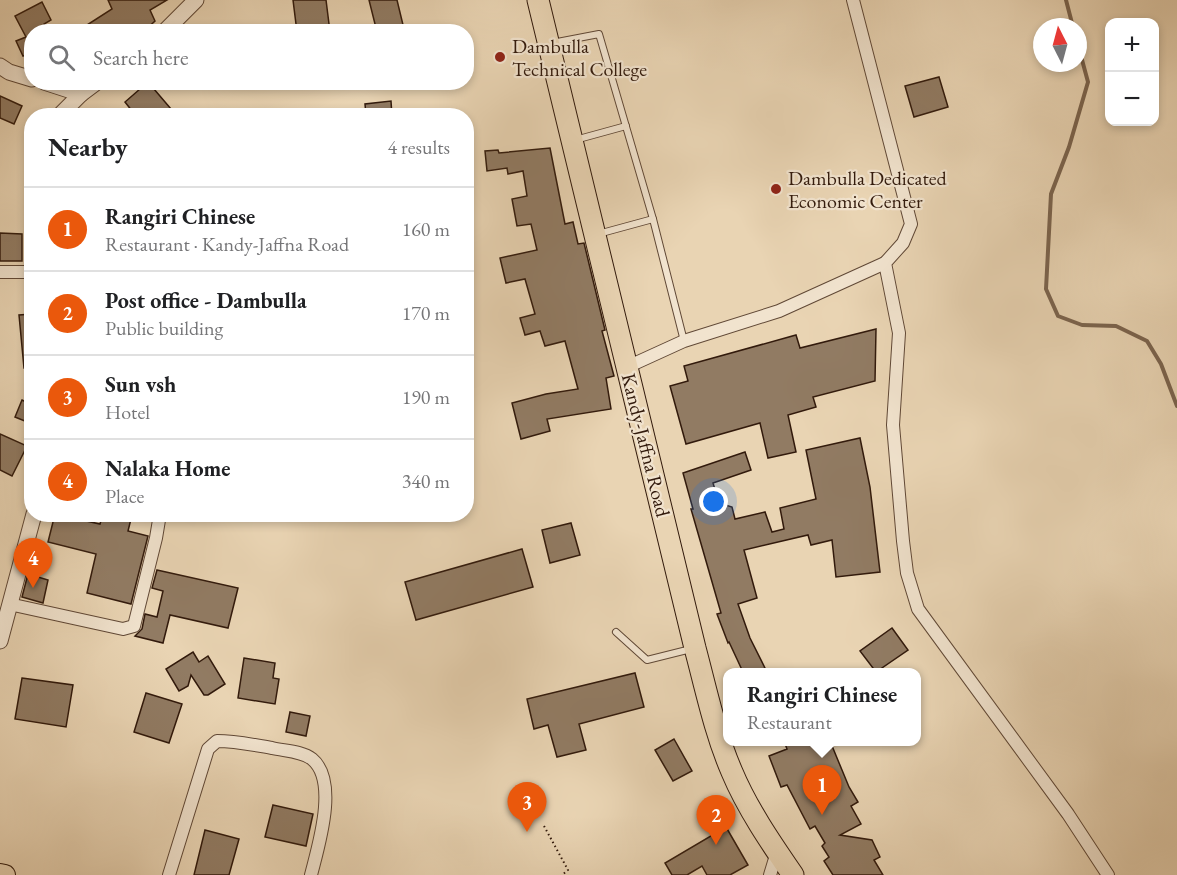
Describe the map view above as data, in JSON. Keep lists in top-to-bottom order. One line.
{"streets":{"highway":["Kandy-Jaffna Road"]},"places":["Dambulla Technical College","Dambulla Dedicated Economic Center"],"north":"top","page":{"map_buttons":["+","−"],"search":"Search here","heading":["Nearby","4 results"],"list":[{"mark":"1","name":"Rangiri Chinese","note":"Restaurant · Kandy-Jaffna Road","value":"160 m"},{"mark":"2","name":"Post office - Dambulla","note":"Public building","value":"170 m"},{"mark":"3","name":"Sun vsh","note":"Hotel","value":"190 m"},{"mark":"4","name":"Nalaka Home","note":"Place","value":"340 m"}],"pins":["4","1","3","2"],"popup":["Rangiri Chinese","Restaurant"]}}
